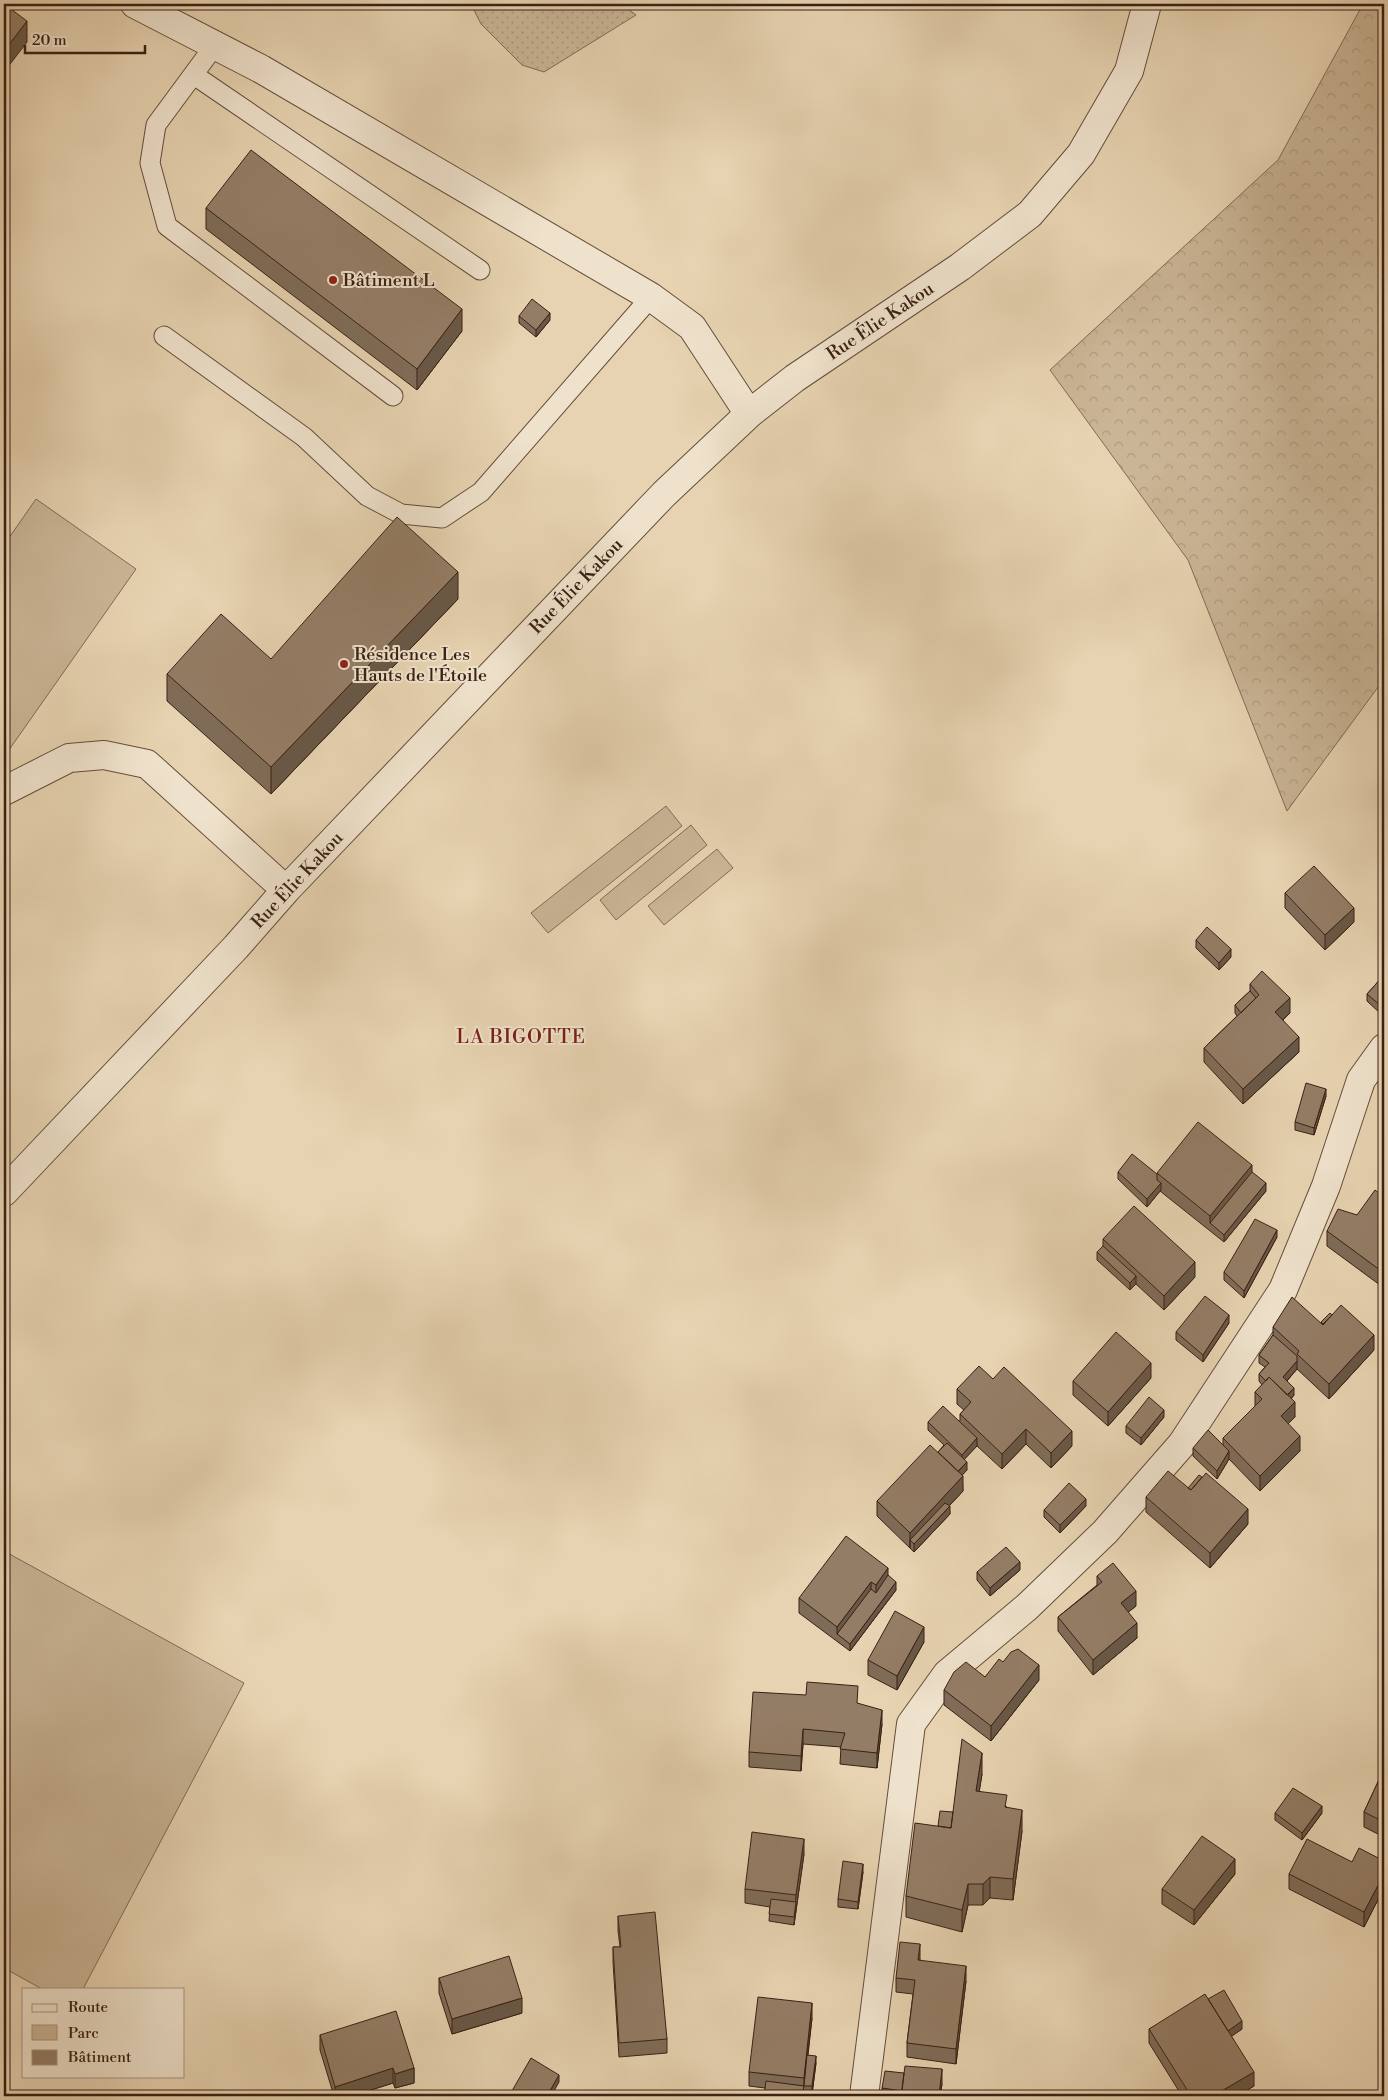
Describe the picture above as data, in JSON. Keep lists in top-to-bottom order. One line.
{"streets":{"street":["Rue Élie Kakou"]},"districts":["LA BIGOTTE"],"places":["Bâtiment L","Résidence Les Hauts de l'Étoile"],"legend":["Route","Parc","Bâtiment"],"scale_bar":"20 m"}
